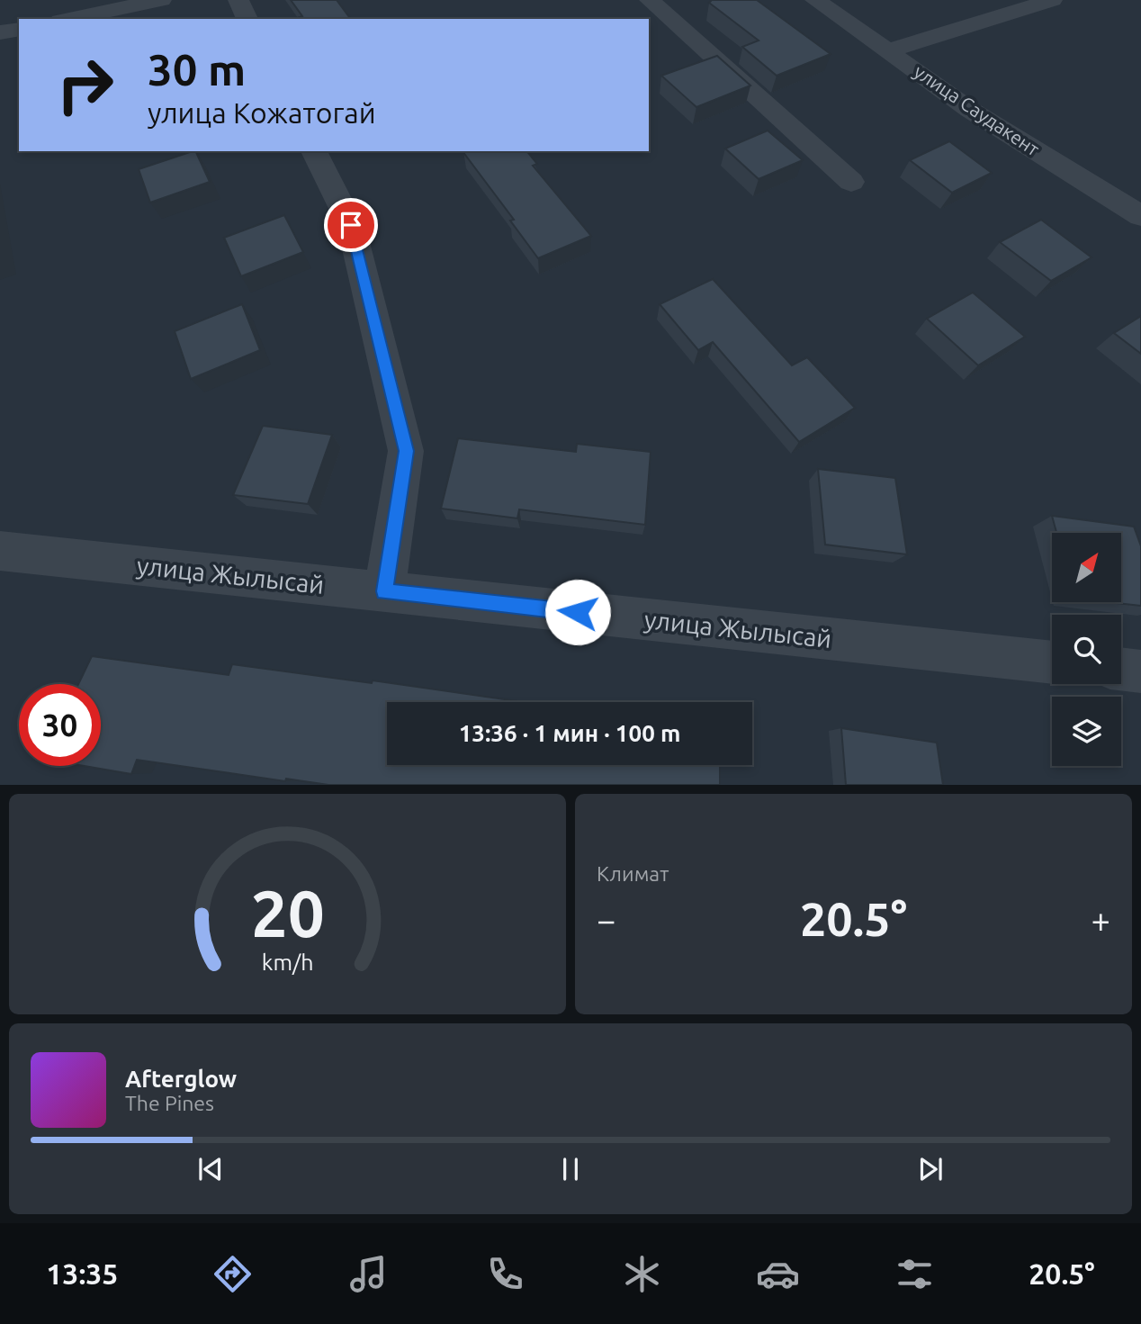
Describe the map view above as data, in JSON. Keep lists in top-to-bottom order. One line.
{"streets":{"street":["улица Саудакент","улица Жылысай"]},"north":"top right","page":{"turn":["30 m","улица Кожатогай"],"limit":"30","trip":"13:36 · 1 мин · 100 m","tile":"Климат","heat":["−","20.5°","+"],"song":["Afterglow","The Pines"],"tabs":["13:35","20.5°"],"gauge":["20","km/h"]}}
